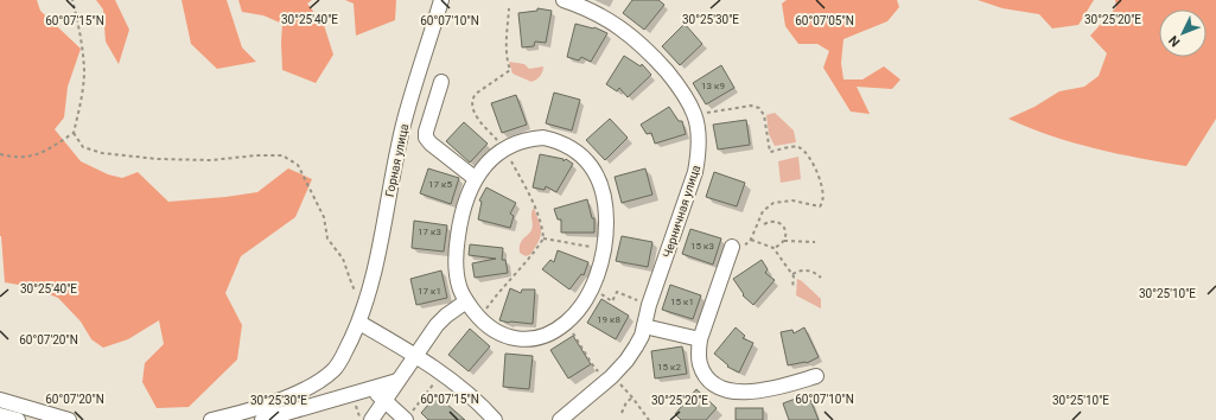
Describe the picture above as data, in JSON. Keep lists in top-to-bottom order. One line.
{"streets":{"street":["Горная улица","Черничная улица"]},"house_numbers":["13 к9","17 к5","17 к3","15 к3","17 к1","15 к1","19 к8","15 к2"],"north":"bottom left","coordinates":["30°25'40\"E","30°25'30\"E","30°25'20\"E","60°07'15\"N","60°07'10\"N","60°07'05\"N","30°25'10\"E","60°07'20\"N"]}
